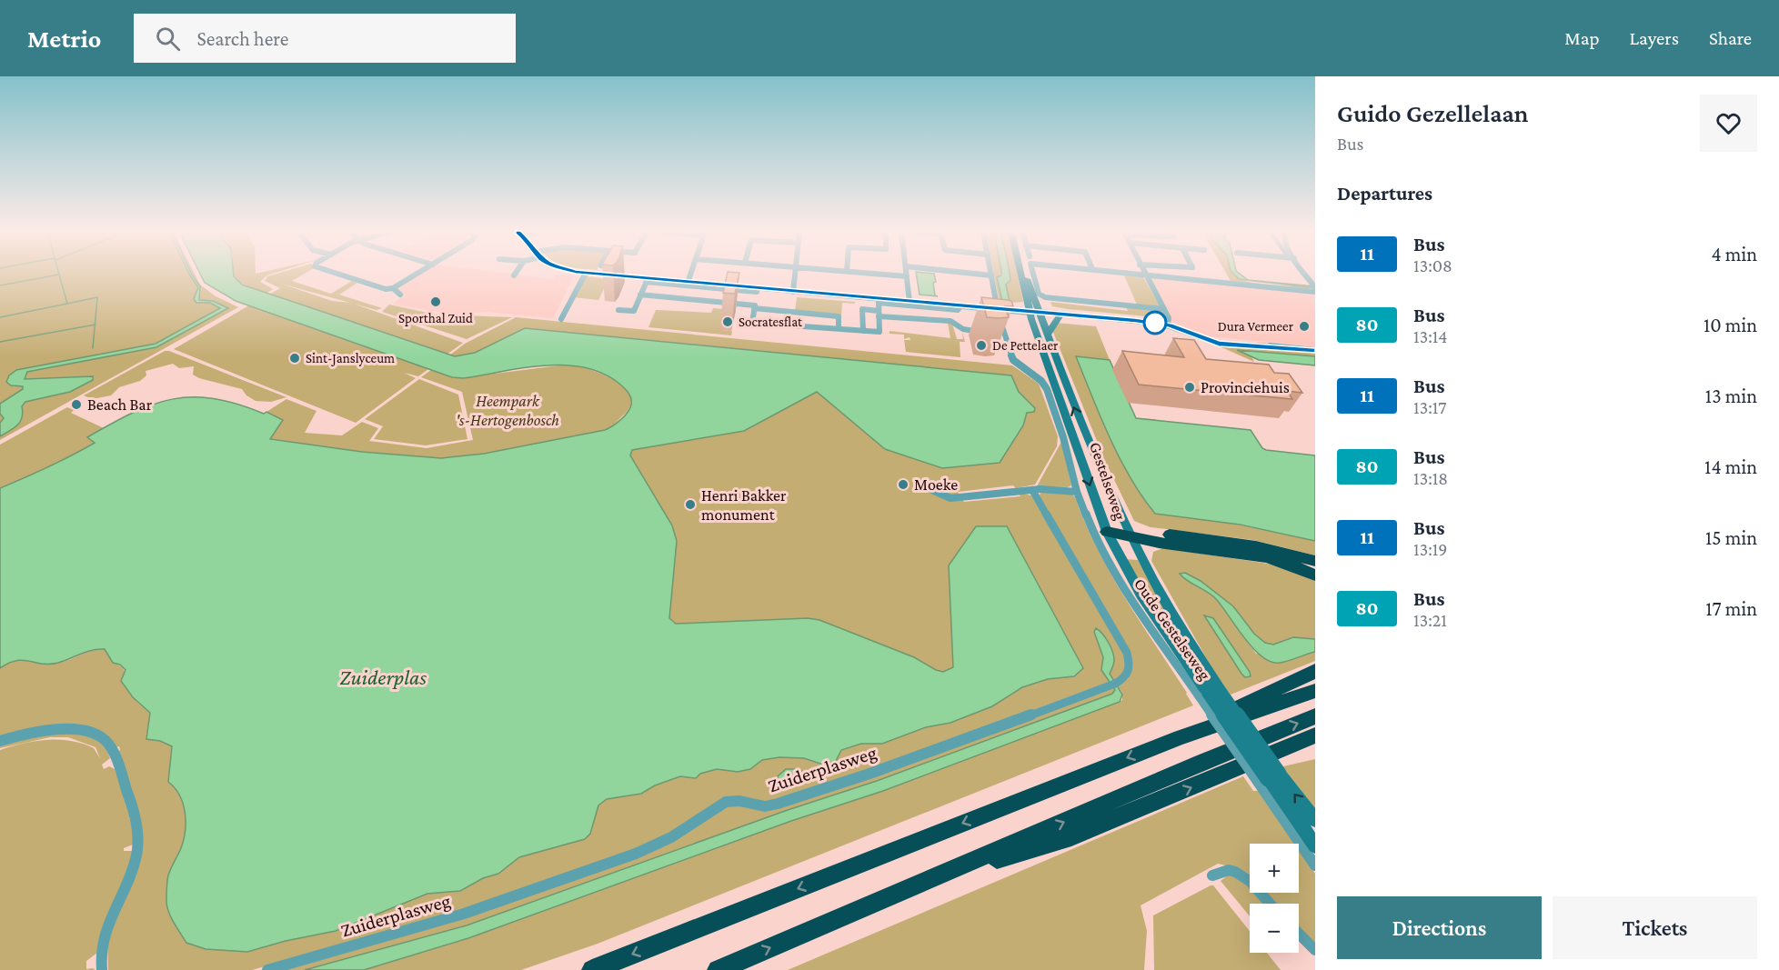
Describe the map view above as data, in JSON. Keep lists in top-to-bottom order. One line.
{"streets":{"main road":["Gestelseweg"],"street":["Oude Gestelseweg","Zuiderplasweg"]},"crossings":[["Gestelseweg","Oude Gestelseweg"]],"water":["Zuiderplas"],"parks":["Heempark 's-Hertogenbosch"],"places":["Sporthal Zuid","Socratesflat","Dura Vermeer","De Pettelaer","Sint-Janslyceum","Provinciehuis","Beach Bar","Moeke","Henri Bakker monument"],"lines":["bus line 11"],"page":{"header":"Metrio","search":"Search here","nav":["Map","Layers","Share"],"heading":[["Guido Gezellelaan","Bus"],"Departures"],"list":[{"mark":"11","name":"Bus","note":"13:08","value":"4 min"},{"mark":"80","name":"Bus","note":"13:14","value":"10 min"},{"mark":"11","name":"Bus","note":"13:17","value":"13 min"},{"mark":"80","name":"Bus","note":"13:18","value":"14 min"},{"mark":"11","name":"Bus","note":"13:19","value":"15 min"},{"mark":"80","name":"Bus","note":"13:21","value":"17 min"}],"map_buttons":["+","−"],"buttons":["Directions","Tickets"]}}
